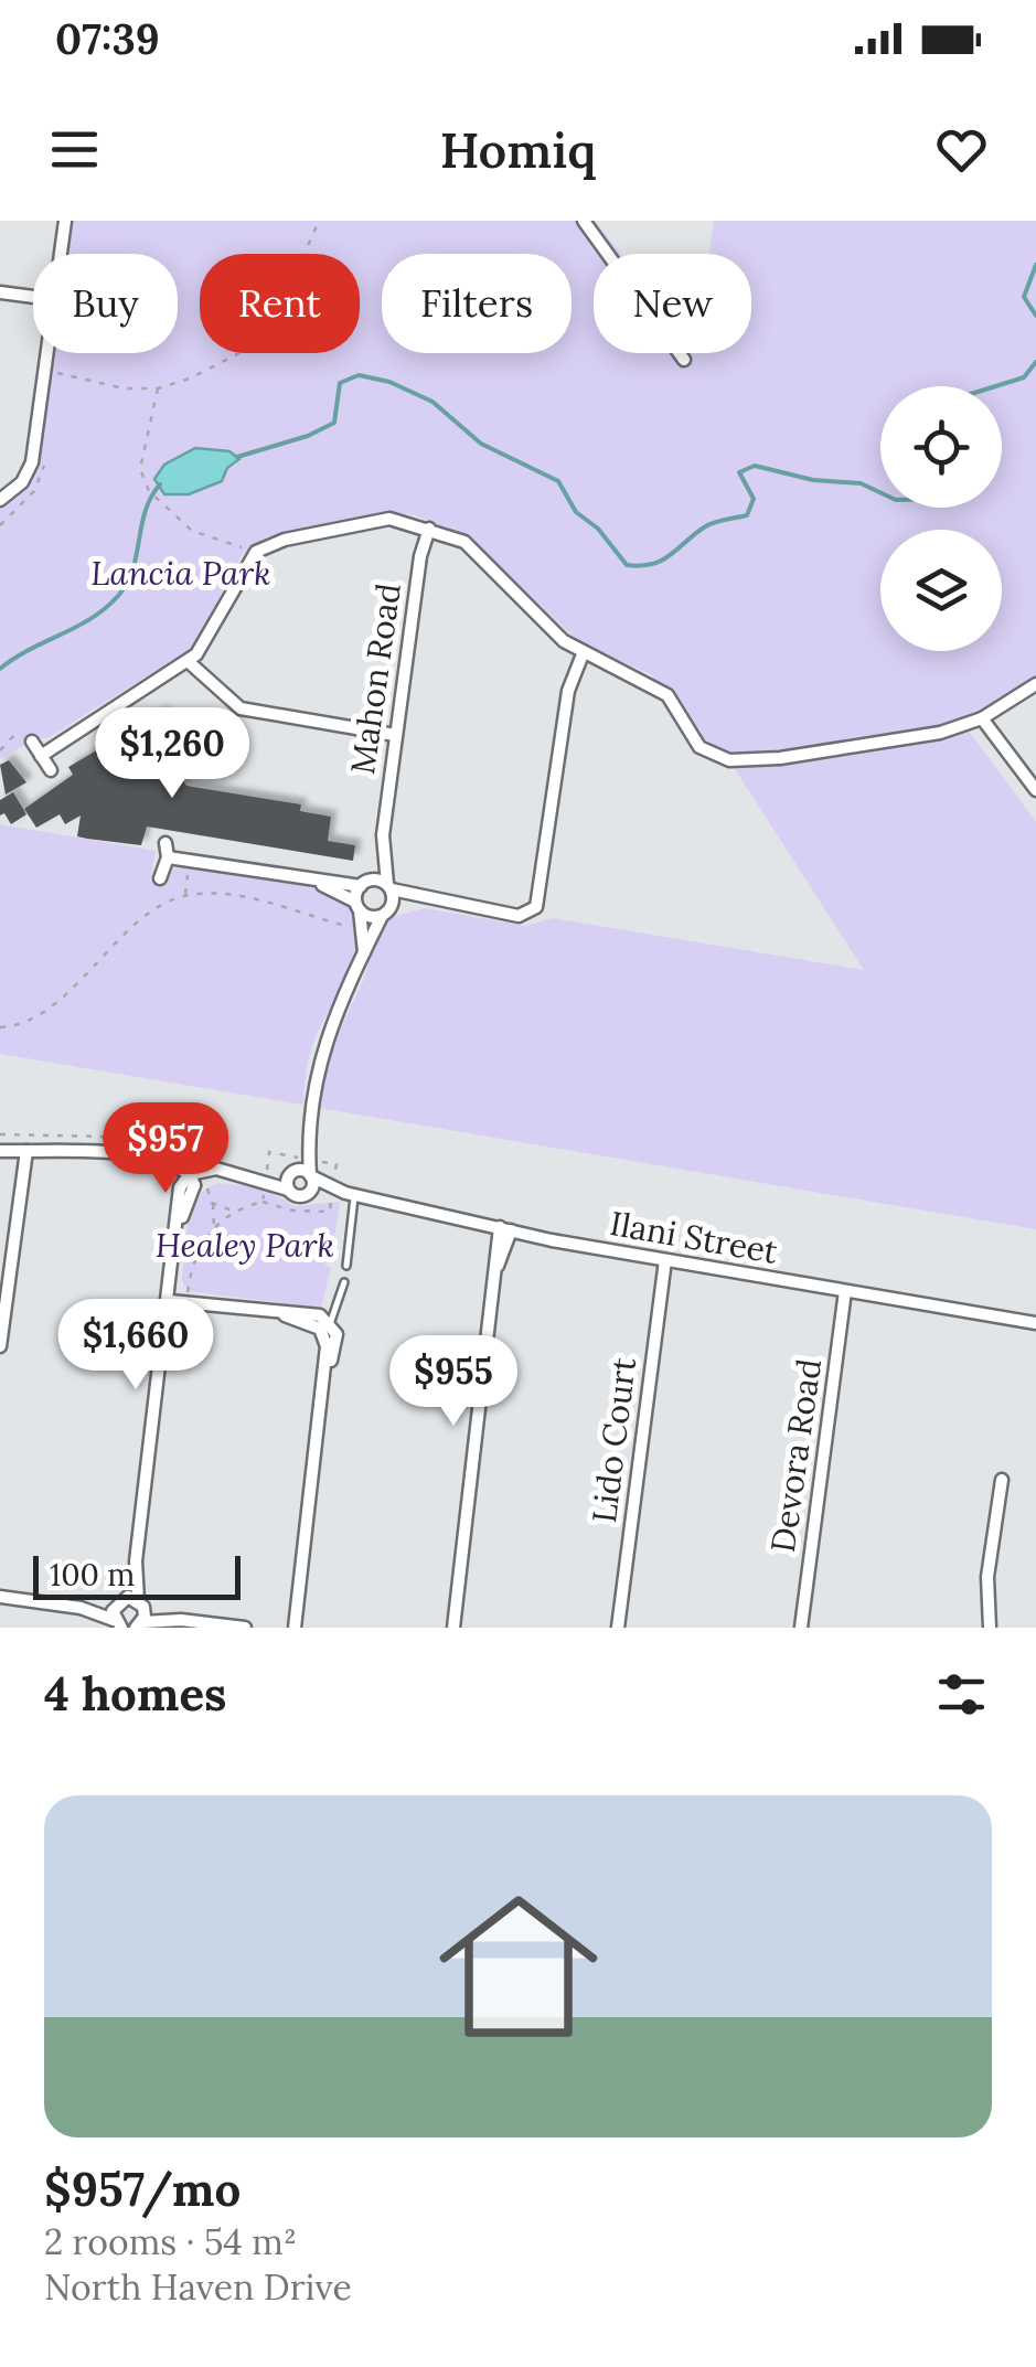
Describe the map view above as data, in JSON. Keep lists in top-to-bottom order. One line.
{"streets":{"street":["Mahon Road","Ilani Street","Lido Court","Devora Road"]},"crossings":[["Ilani Street","Lido Court"],["Ilani Street","Devora Road"]],"parks":["Lancia Park","Healey Park"],"scale_bar":"100 m","page":{"status":"07:39","header":"Homiq","chip":["Buy","Rent","Filters","New"],"price":["$1,260","$957","$1,660","$955"],"scale":"100 m","heading":"4 homes","list":[{"name":"$957/mo","note":"2 rooms · 54 m² · North Haven Drive"}]}}
